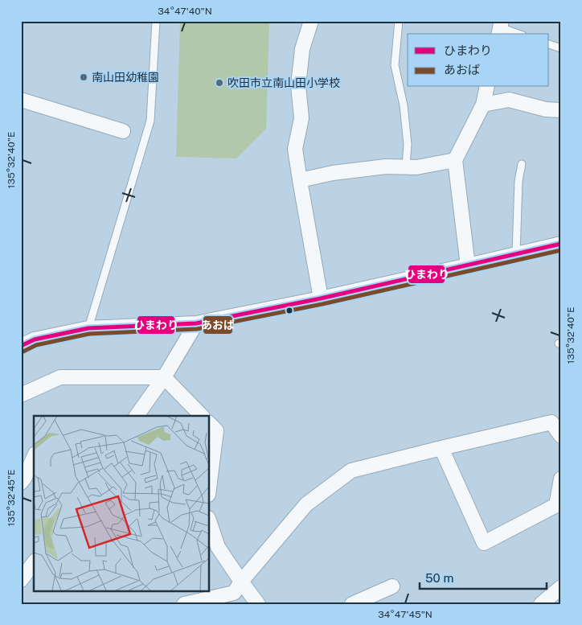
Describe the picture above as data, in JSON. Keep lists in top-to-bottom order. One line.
{"places":["南山田幼稚園","吹田市立南山田小学校"],"lines":["transit line ひまわり","transit line あおば"],"legend":["ひまわり","あおば"],"scale_bar":"50 m","coordinates":["34°47'40\"N","135°32'40\"E","135°32'45\"E","34°47'45\"N"]}
